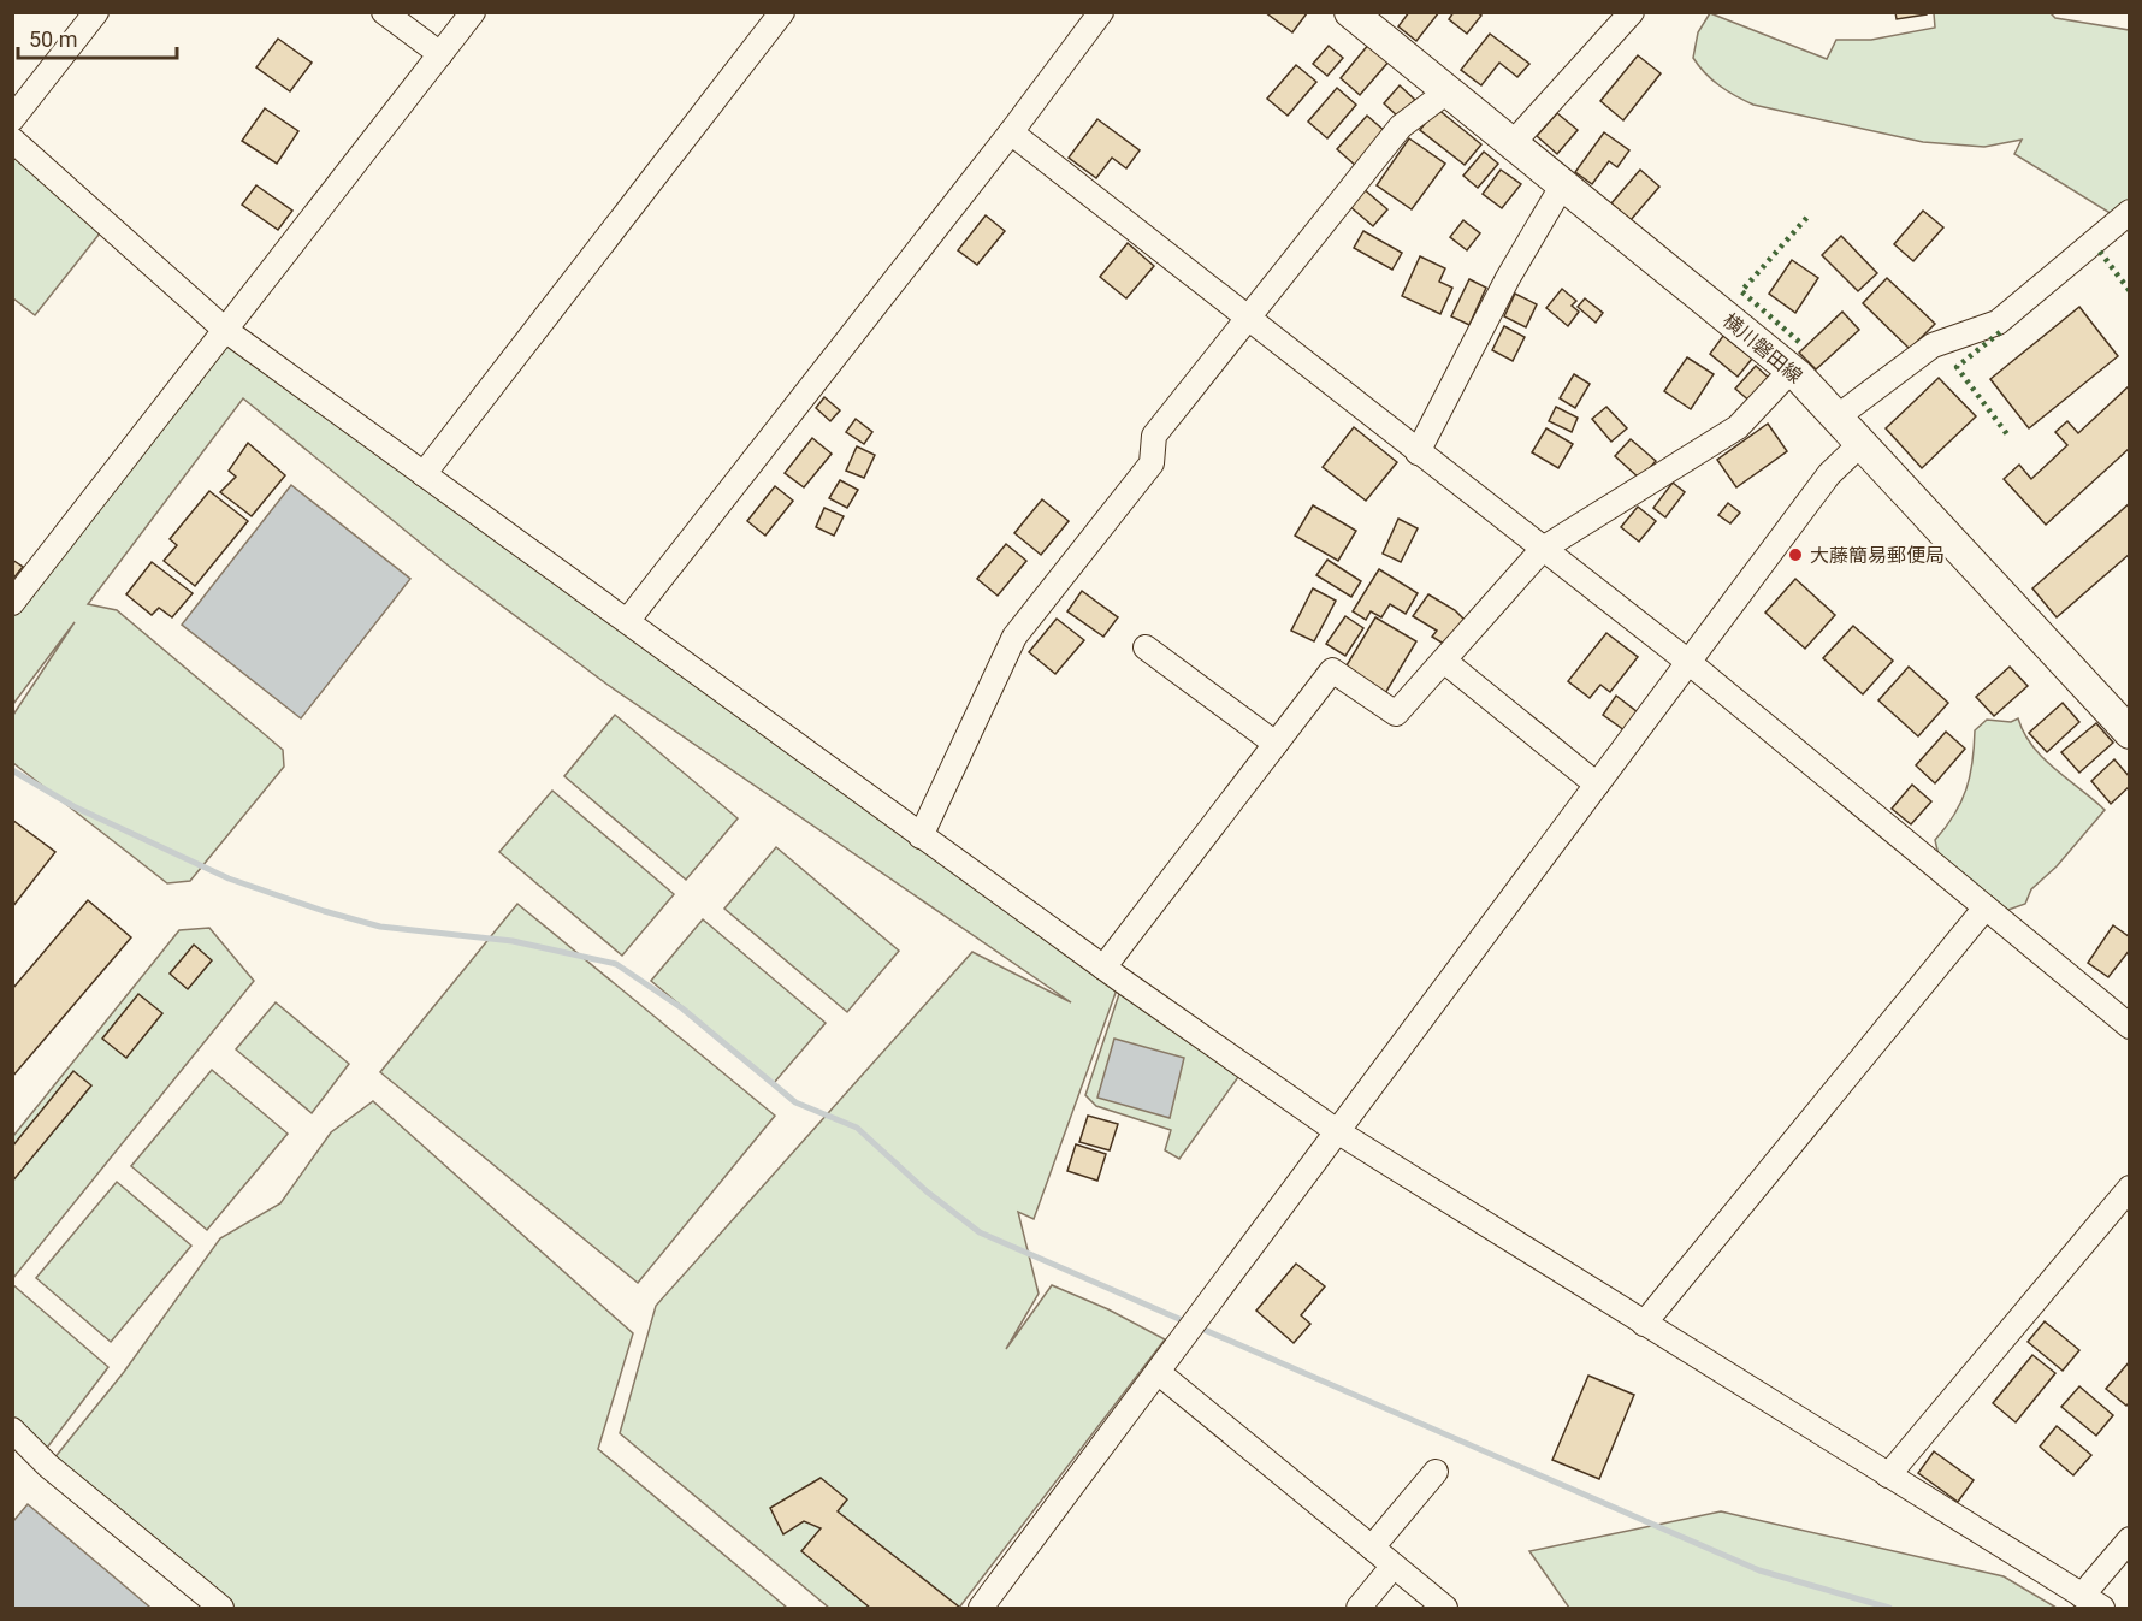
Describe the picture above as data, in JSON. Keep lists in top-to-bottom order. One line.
{"streets":{"main road":["横川磐田線"]},"places":["大藤簡易郵便局"],"scale_bar":"50 m"}
